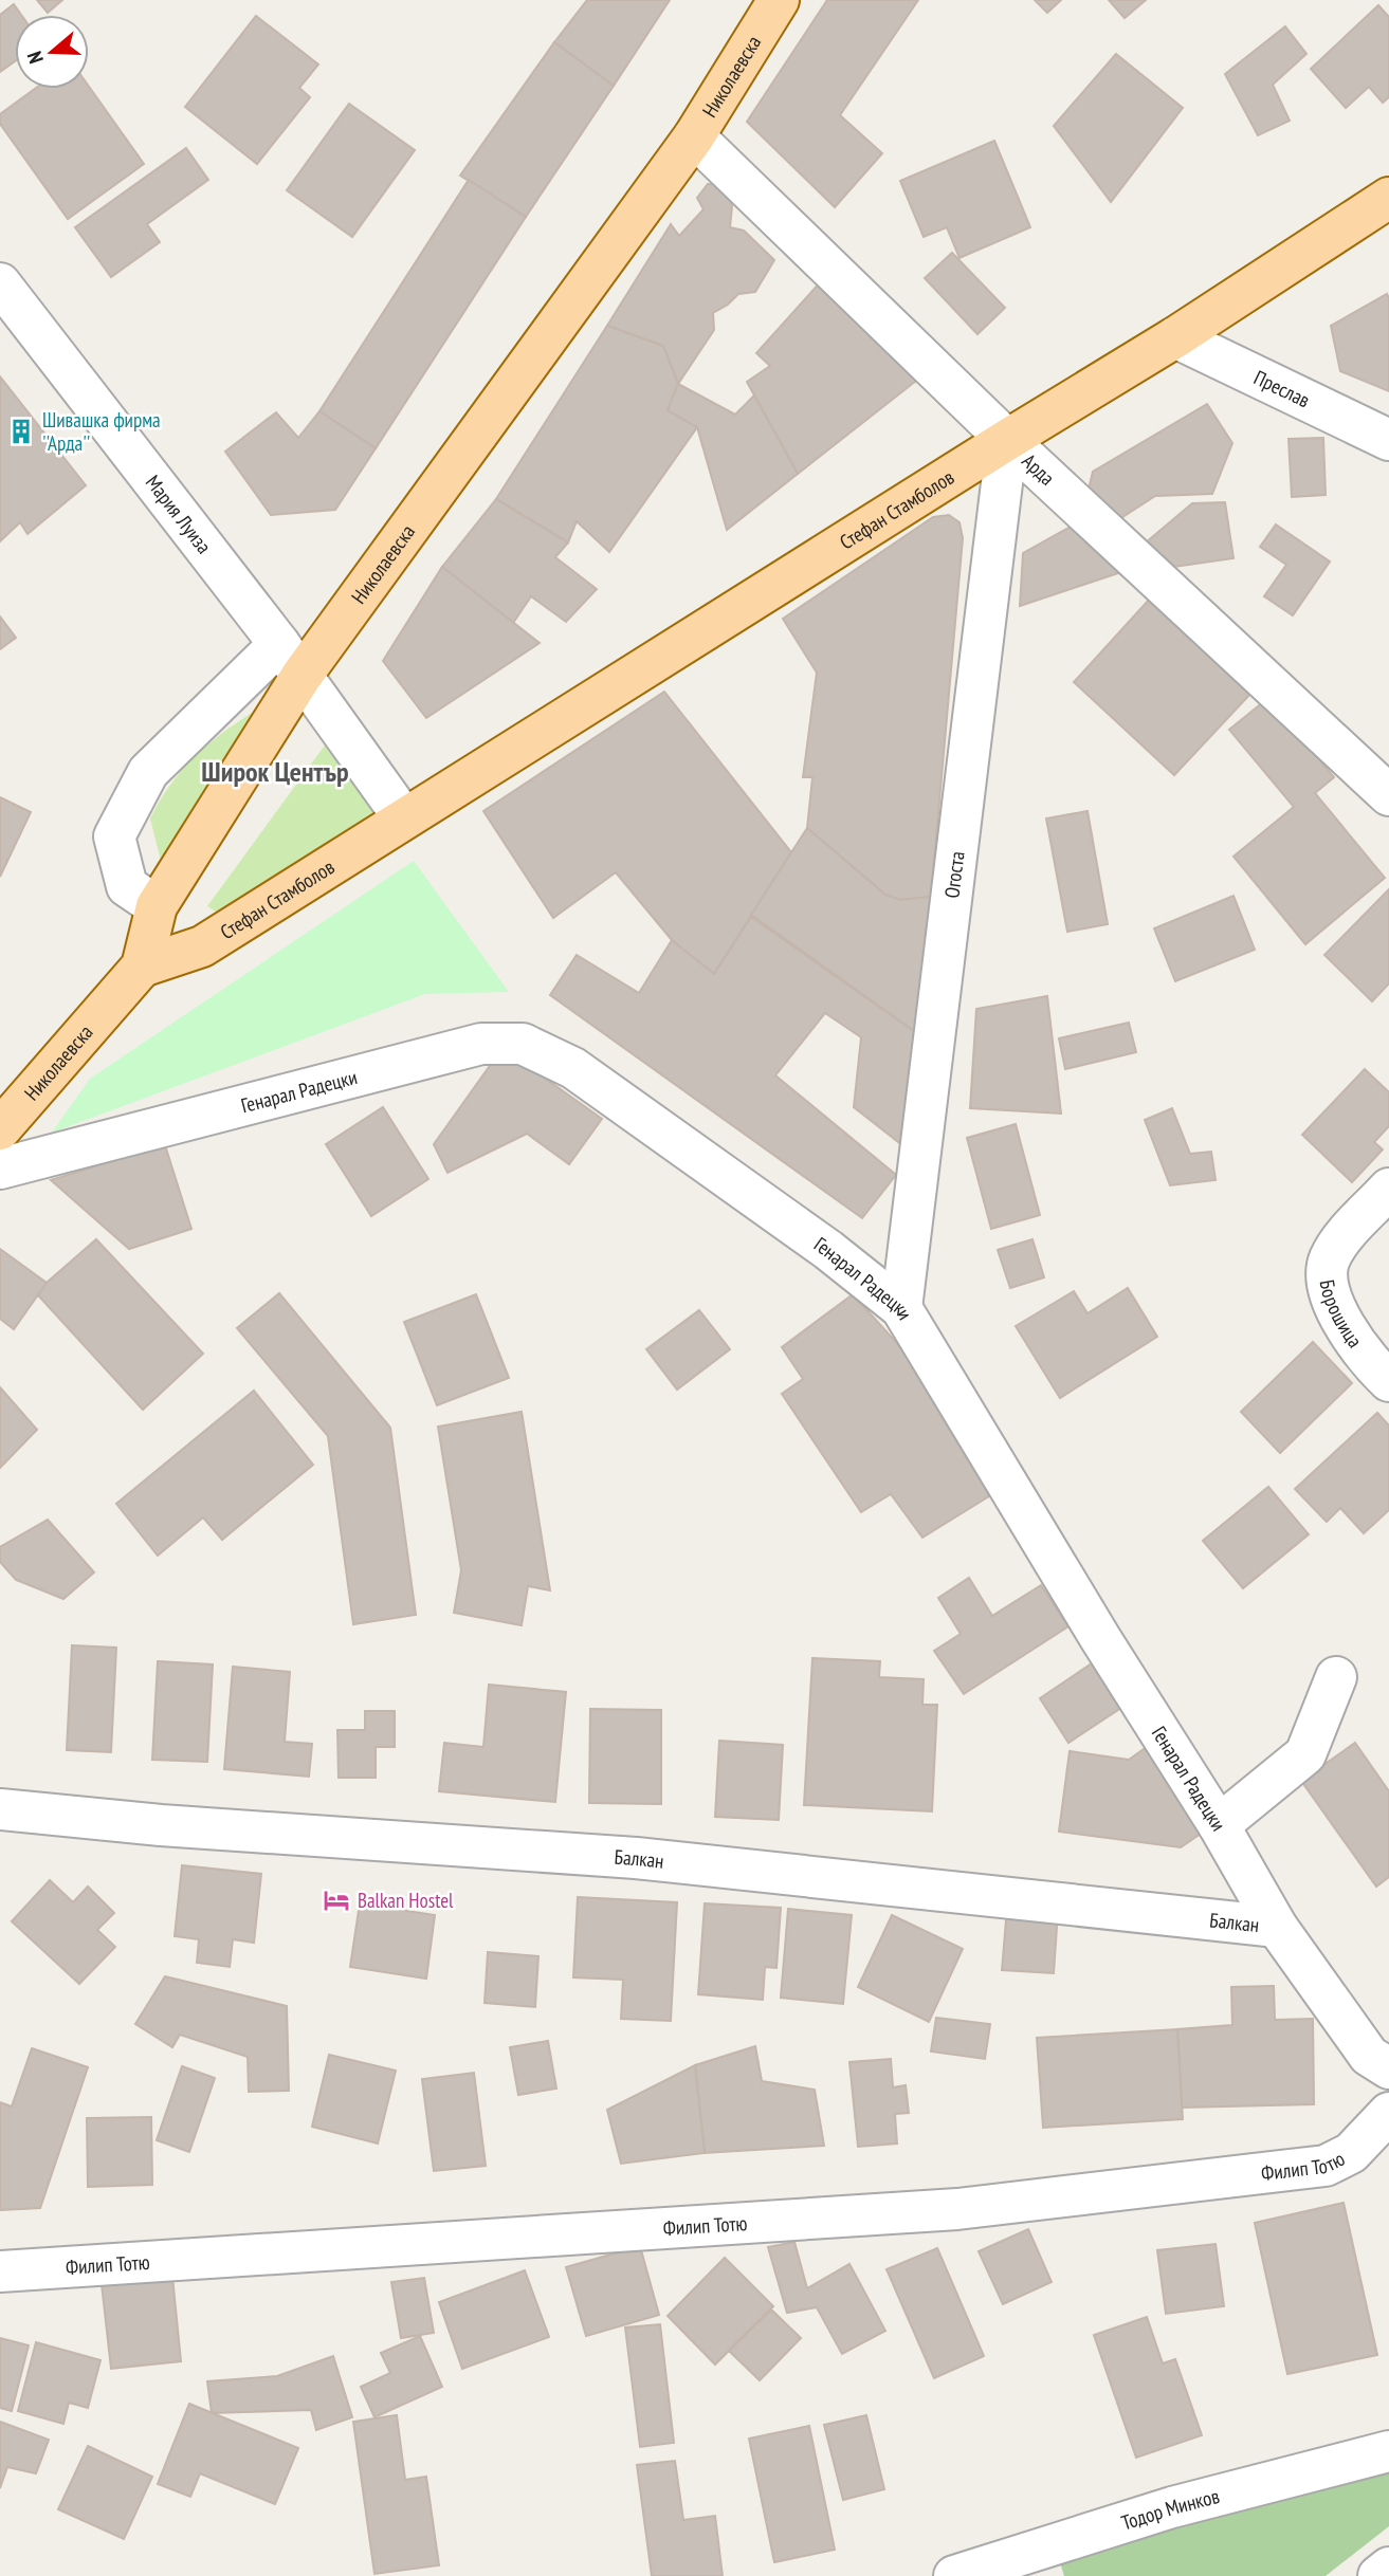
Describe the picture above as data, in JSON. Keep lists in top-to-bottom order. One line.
{"streets":{"main road":["Николаевска","Стефан Стамболов"],"street":["Преслав","Арда","Мария Луиза","Огоста","Генарал Радецки","Борошица","Балкан","Филип Тотю","Тодор Минков"]},"crossings":[["Николаевска","Арда"],["Николаевска","Стефан Стамболов"],["Николаевска","Мария Луиза"],["Преслав","Стефан Стамболов"],["Арда","Стефан Стамболов"],["Арда","Огоста"],["Стефан Стамболов","Огоста"],["Огоста","Генарал Радецки"],["Генарал Радецки","Балкан"]],"districts":["Широк Център"],"places":{"building":["Шивашка фирма ''Арда''"],"hotel":["Balkan Hostel"]},"north":"left"}
